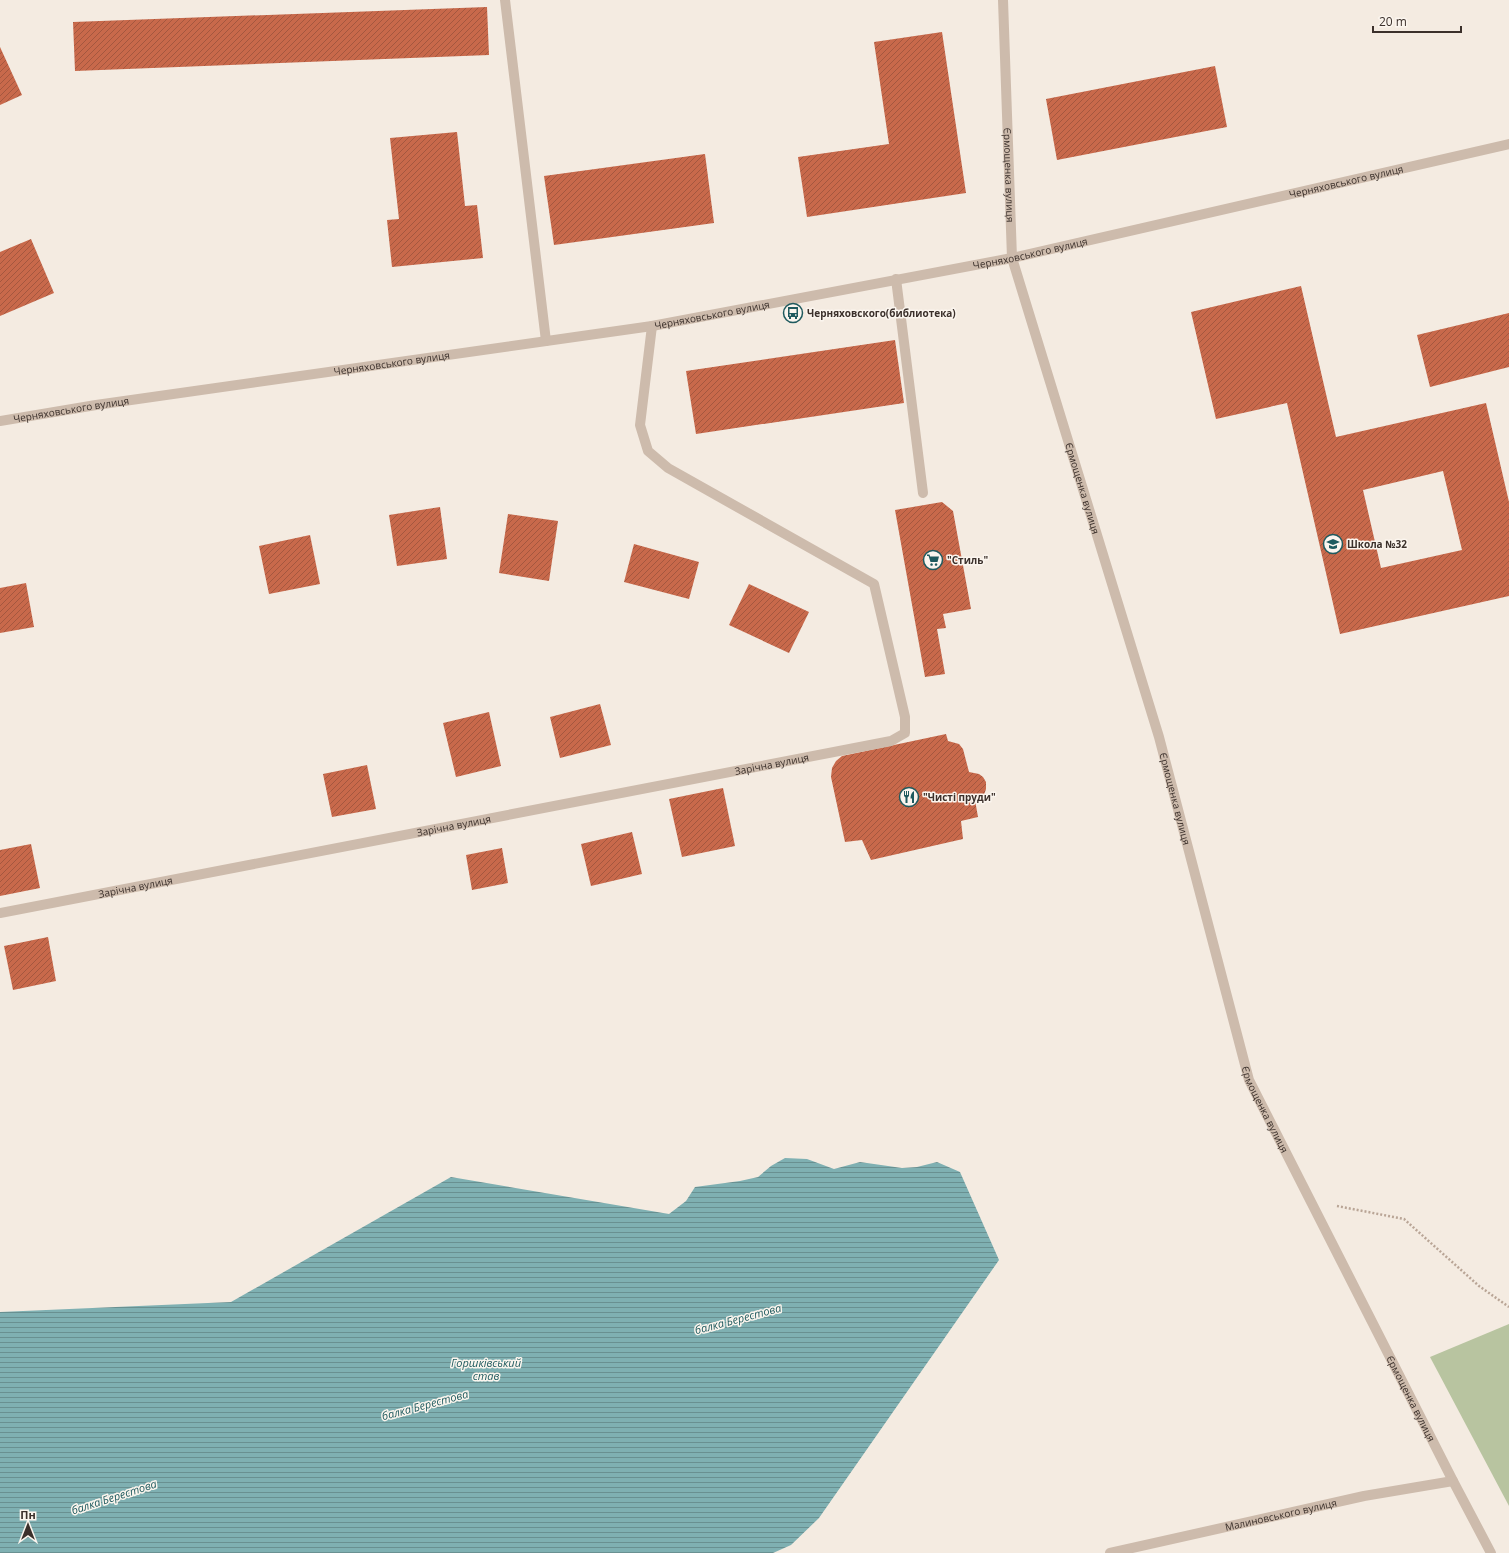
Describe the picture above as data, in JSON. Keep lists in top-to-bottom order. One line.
{"streets":{"street":["Єрмощенка вулиця","Черняховського вулиця","Зарічна вулиця","Малиновського вулиця"]},"crossings":[["Єрмощенка вулиця","Черняховського вулиця"],["Єрмощенка вулиця","Малиновського вулиця"],["Черняховського вулиця","Зарічна вулиця"]],"water":["балка Берестова","Горшківський став"],"places":{"bus stop":["Черняховского(библиотека)"],"school or university":["Школа №32"],"supermarket":["\"Стиль\""],"restaurant":["\"Чисті пруди\""]},"scale_bar":"20 m","north":"top"}
